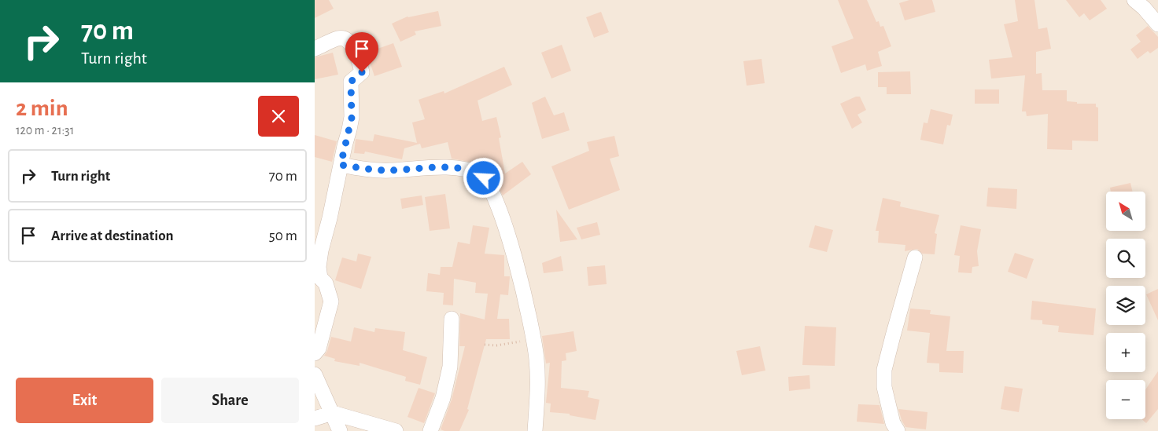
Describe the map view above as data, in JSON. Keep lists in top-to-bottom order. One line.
{"north":"top left","page":{"turn":["70 m","Turn right"],"heading":["2 min","120 m · 21:31"],"list":[{"name":"Turn right","value":"70 m"},{"name":"Arrive at destination","value":"50 m"}],"map_buttons":["+","−"],"buttons":["Exit","Share"]}}
